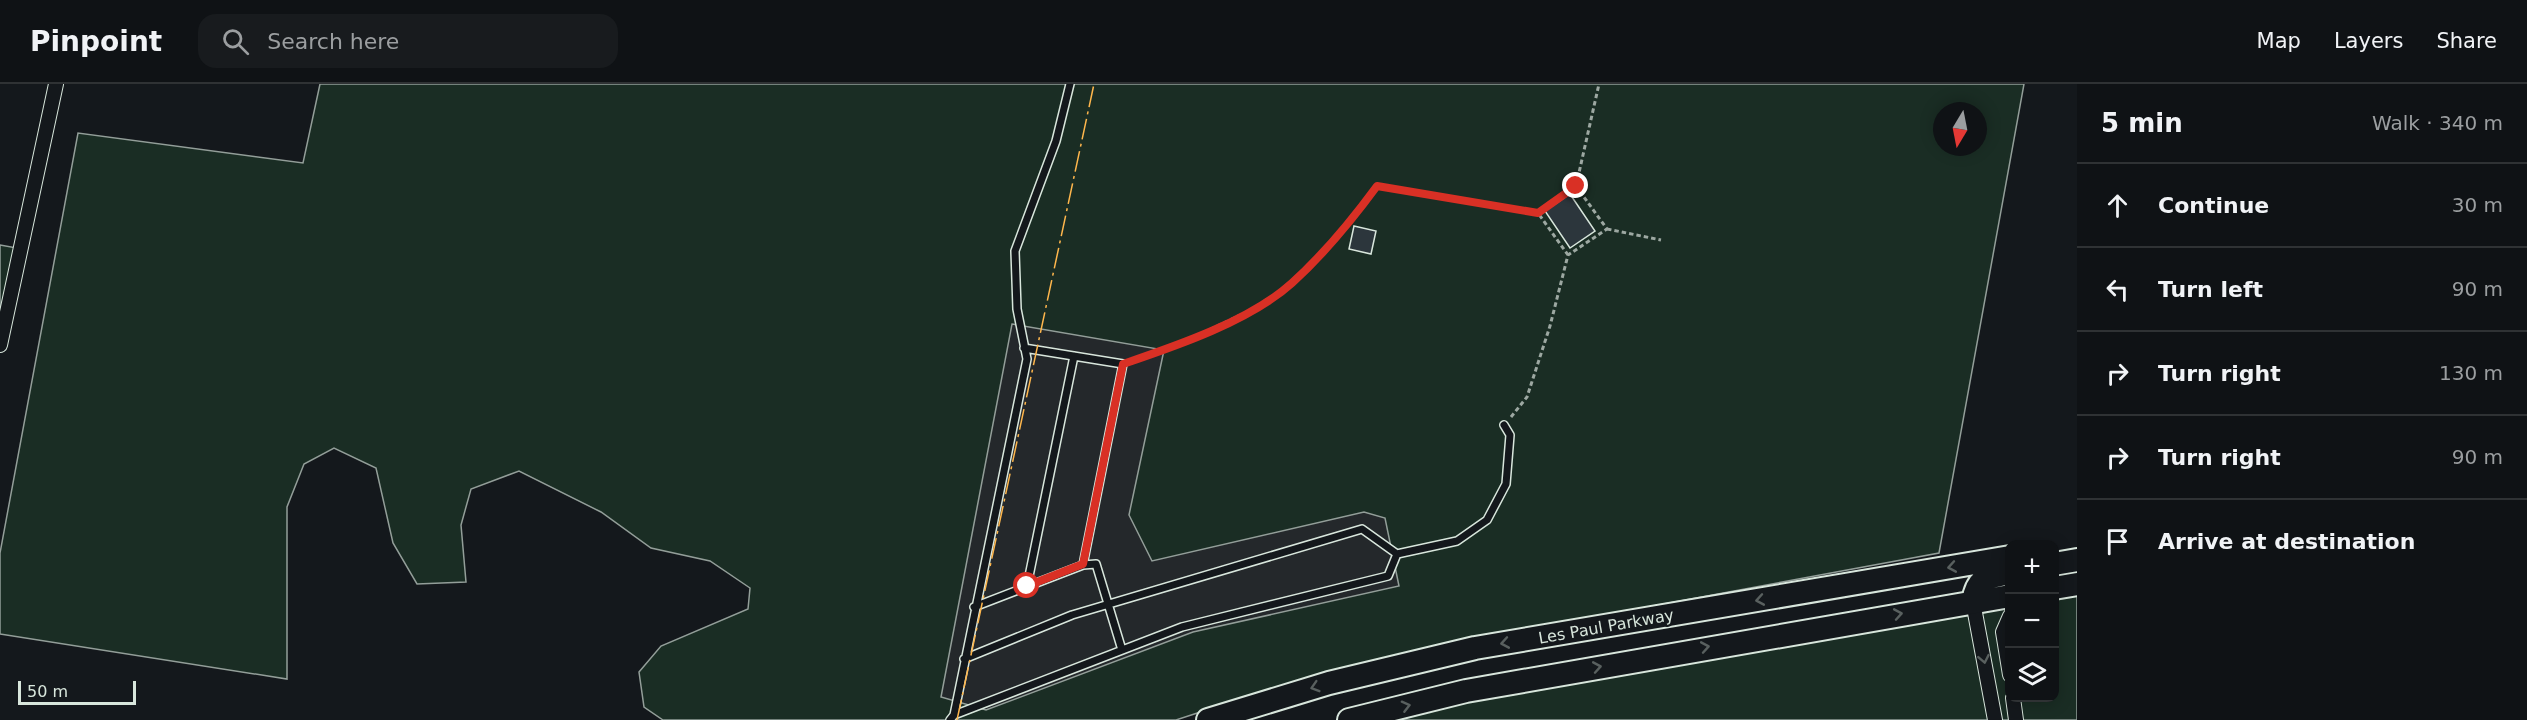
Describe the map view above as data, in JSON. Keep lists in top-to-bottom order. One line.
{"streets":{"main road":["Les Paul Parkway"]},"scale_bar":"50 m","north":"bottom","page":{"header":"Pinpoint","search":"Search here","nav":["Map","Layers","Share"],"heading":["5 min","Walk · 340 m"],"list":[["Continue","30 m"],["Turn left","90 m"],["Turn right","130 m"],["Turn right","90 m"],"Arrive at destination"],"map_buttons":["+","−"],"scale":"50 m"}}
